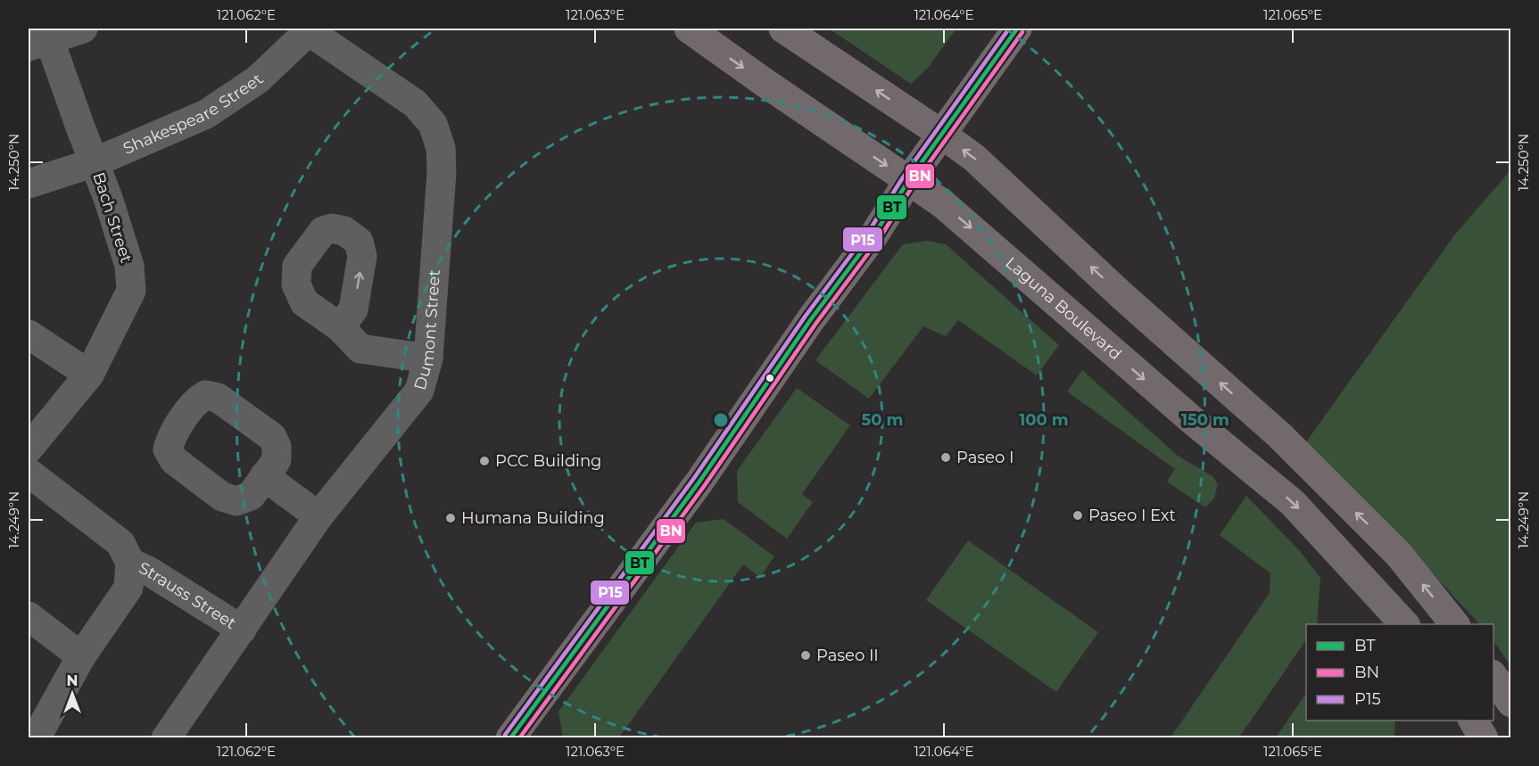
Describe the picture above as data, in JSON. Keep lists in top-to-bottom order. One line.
{"streets":{"main road":["Laguna Boulevard"],"street":["Shakespeare Street","Bach Street","Dumont Street","Strauss Street"]},"crossings":[["Shakespeare Street","Bach Street"],["Shakespeare Street","Dumont Street"],["Dumont Street","Strauss Street"]],"places":["Paseo I","PCC Building","Paseo I Ext","Humana Building","Paseo II"],"lines":["transit line BT","transit line P15","transit line BN"],"legend":["BT","BN","P15"],"north":"top","coordinates":["121.062°E","121.063°E","121.064°E","121.065°E","14.250°N","14.249°N"],"rings":["50 m","100 m","150 m"]}
